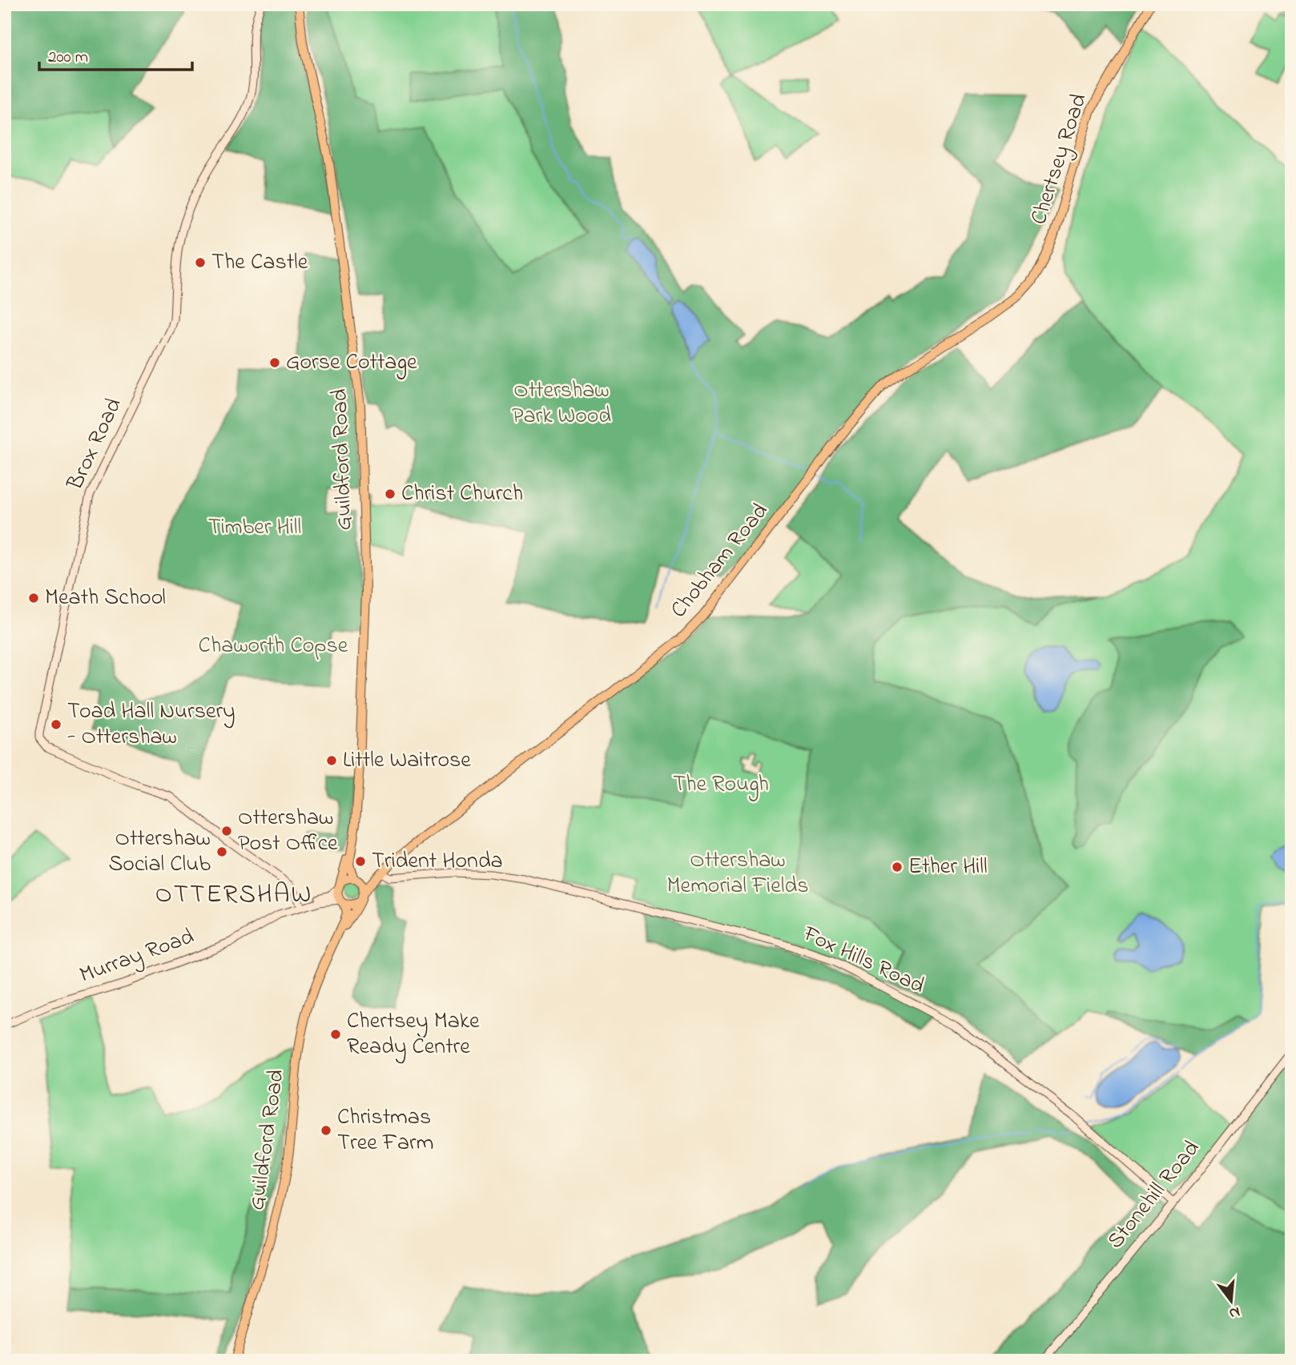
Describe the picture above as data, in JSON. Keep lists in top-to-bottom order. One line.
{"streets":{"main road":["Chertsey Road","Guildford Road","Chobham Road"],"street":["Brox Road","Murray Road","Fox Hills Road","Stonehill Road"]},"crossings":[["Chertsey Road","Chobham Road"],["Brox Road","Murray Road"],["Guildford Road","Chobham Road"],["Guildford Road","Murray Road"],["Chobham Road","Murray Road"],["Chobham Road","Fox Hills Road"],["Fox Hills Road","Stonehill Road"]],"districts":["OTTERSHAW"],"parks":["Ottershaw Park Wood","Timber Hill","Chaworth Copse","The Rough","Ottershaw Memorial Fields"],"places":["The Castle","Gorse Cottage","Christ Church","Meath School","Toad Hall Nursery - Ottershaw","Little Waitrose","Ottershaw Post Office","Ottershaw Social Club","Trident Honda","Ether Hill","Chertsey Make Ready Centre","Christmas Tree Farm"],"scale_bar":"200 m","north":"bottom"}
